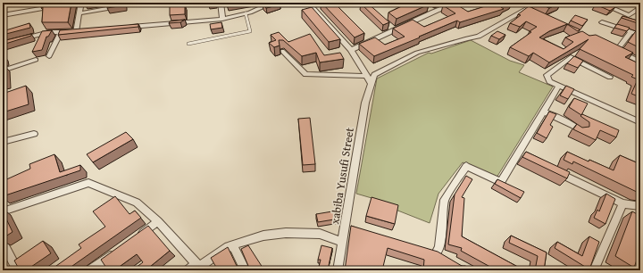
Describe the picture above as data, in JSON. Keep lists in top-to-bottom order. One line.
{"streets":{"street":["xabiba Yusufi Street"]}}
